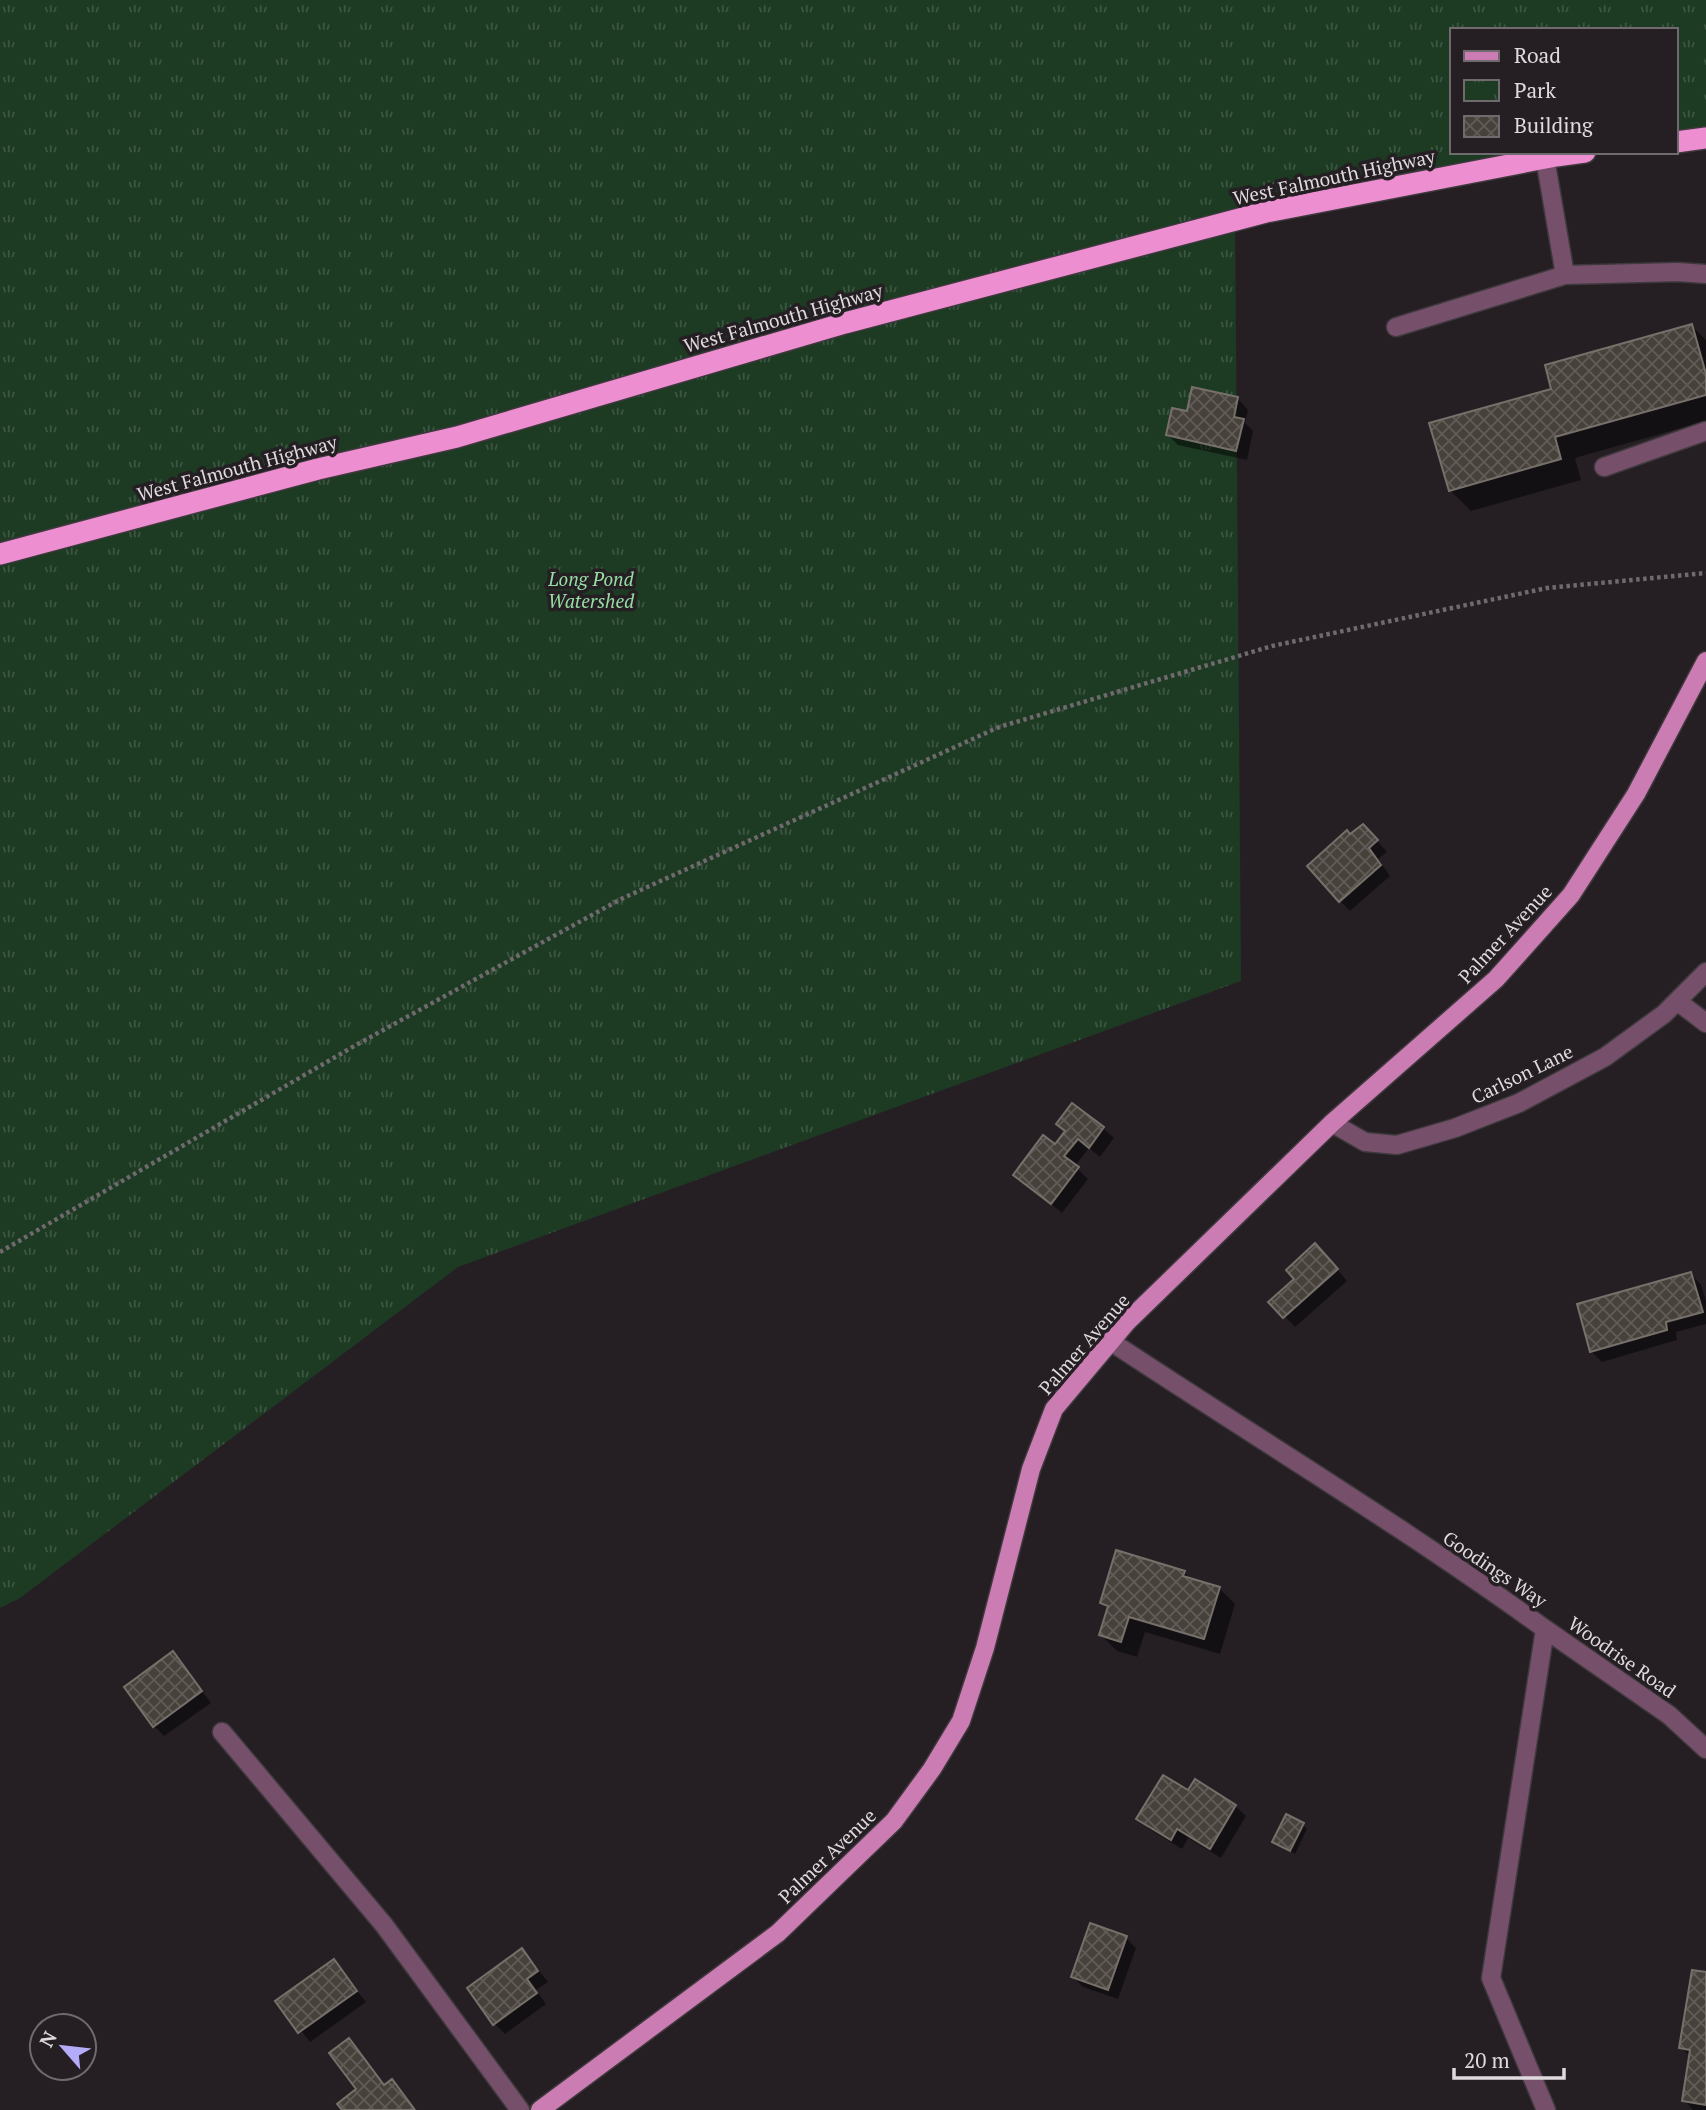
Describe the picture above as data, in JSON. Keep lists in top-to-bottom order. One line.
{"streets":{"highway":["West Falmouth Highway"],"main road":["Palmer Avenue"],"street":["Carlson Lane","Goodings Way","Woodrise Road"]},"crossings":[["Palmer Avenue","Carlson Lane"],["Palmer Avenue","Goodings Way"],["Goodings Way","Woodrise Road"]],"parks":["Long Pond Watershed"],"legend":["Road","Park","Building"],"scale_bar":"20 m","north":"top left"}
